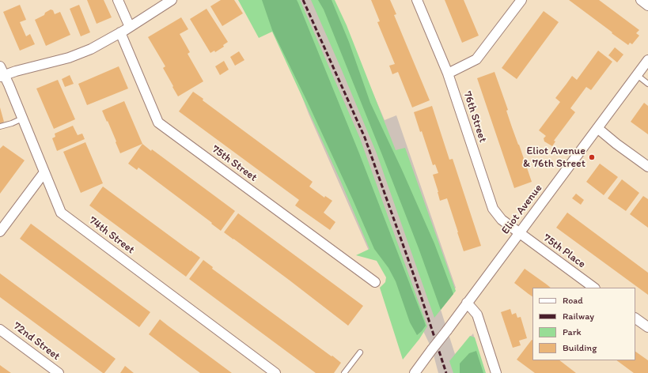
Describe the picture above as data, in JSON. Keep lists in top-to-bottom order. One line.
{"streets":{"street":["76th Street","75th Street","Eliot Avenue","74th Street","75th Place","72nd Street"]},"crossings":[["76th Street","Eliot Avenue"],["76th Street","75th Place"],["Eliot Avenue","75th Place"]],"places":["Eliot Avenue & 76th Street"],"legend":["Road","Railway","Park","Building"]}
